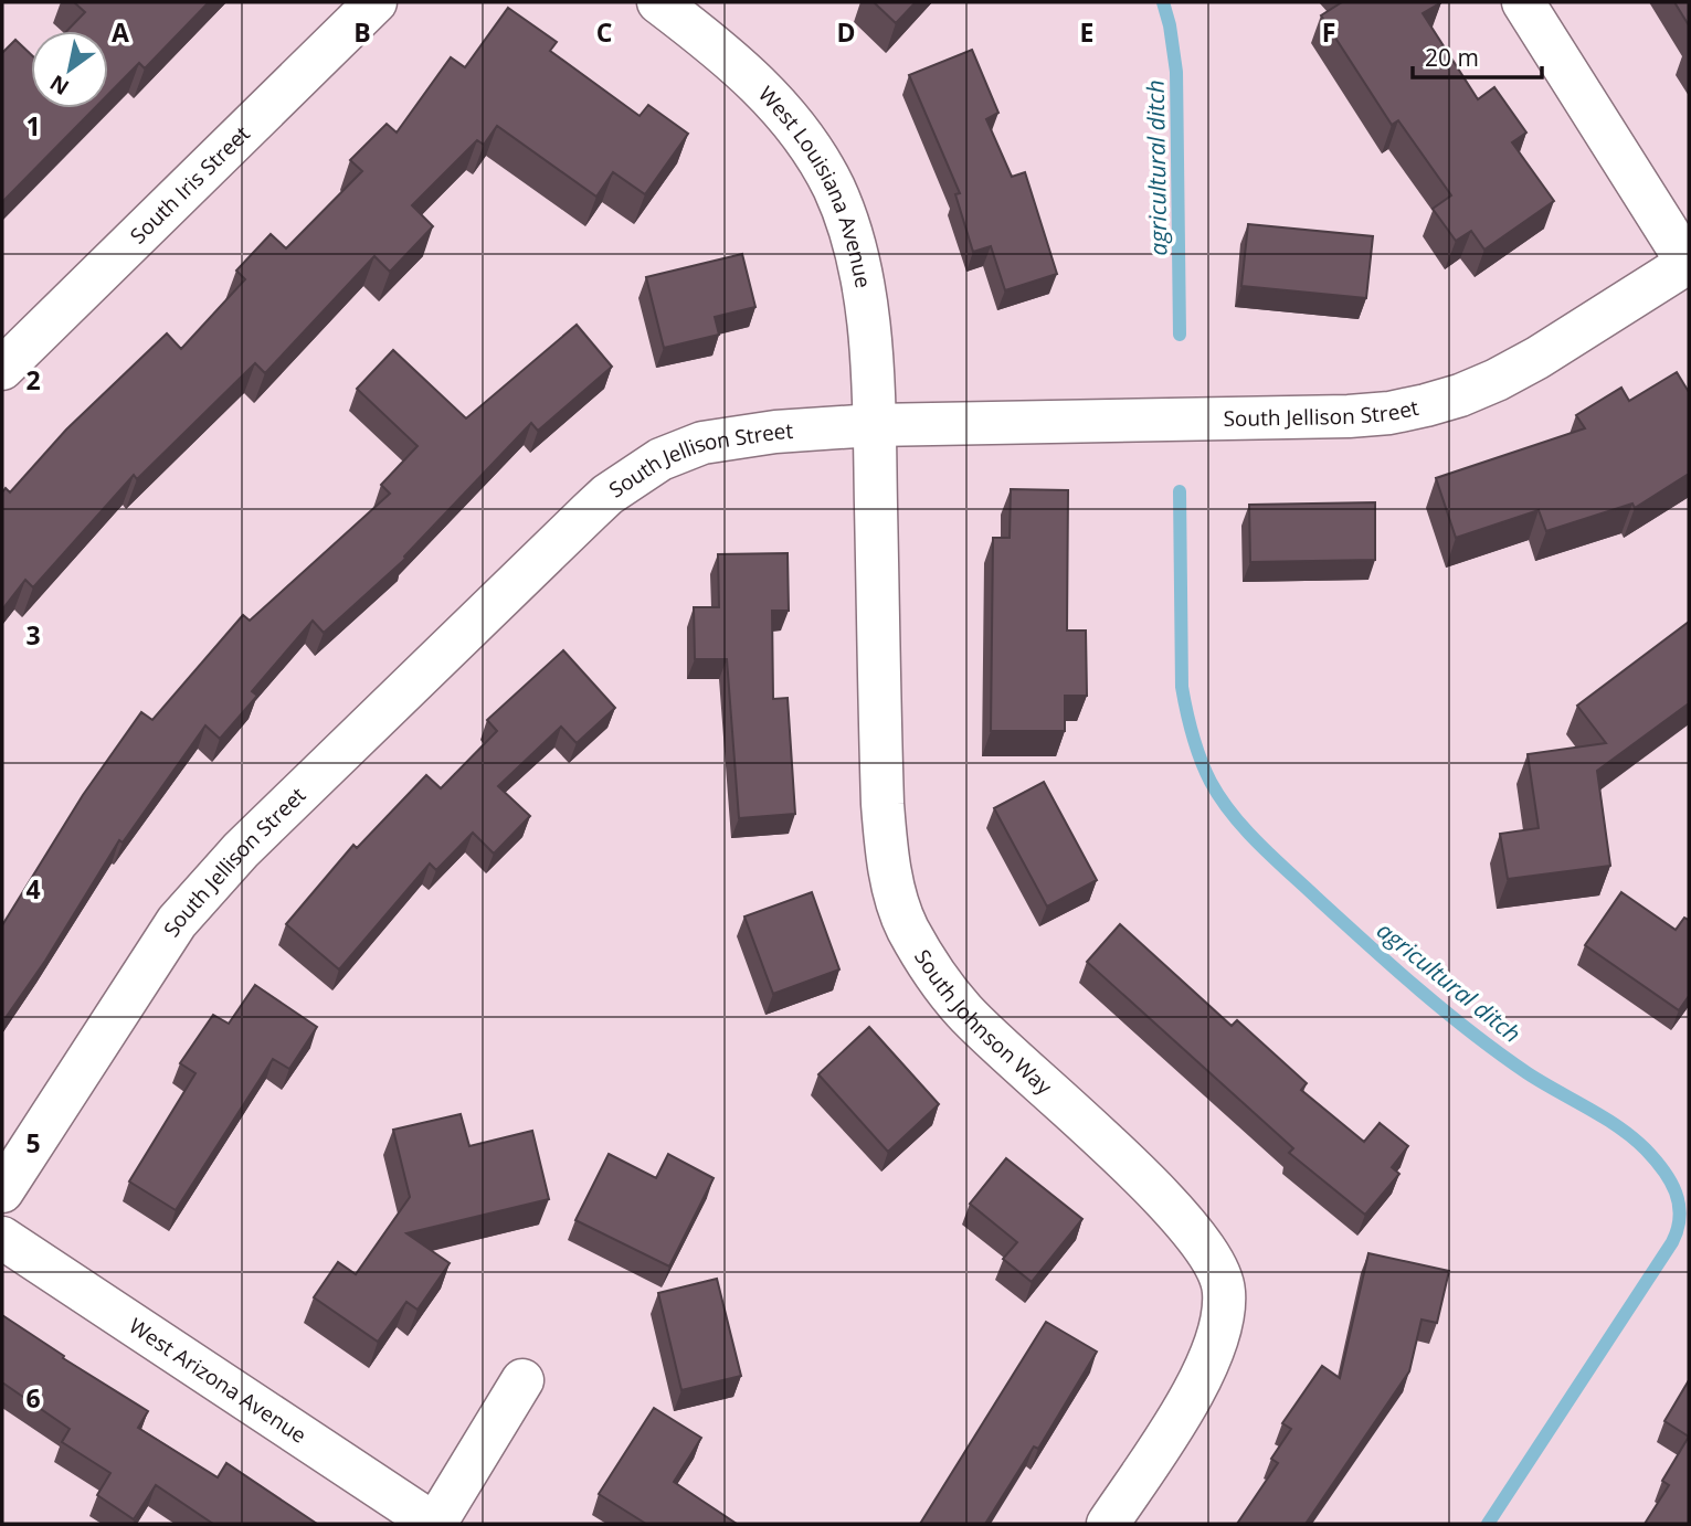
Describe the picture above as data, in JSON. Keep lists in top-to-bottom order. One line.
{"streets":{"street":["South Iris Street","West Louisiana Avenue","South Jellison Street","South Johnson Way","West Arizona Avenue"]},"crossings":[["West Louisiana Avenue","South Jellison Street"],["West Louisiana Avenue","South Johnson Way"],["South Jellison Street","South Johnson Way"]],"water":["agricultural ditch"],"scale_bar":"20 m","north":"bottom left","grid":{"columns":["A","B","C","D","E","F"],"rows":["1","2","3","4","5","6"]}}
